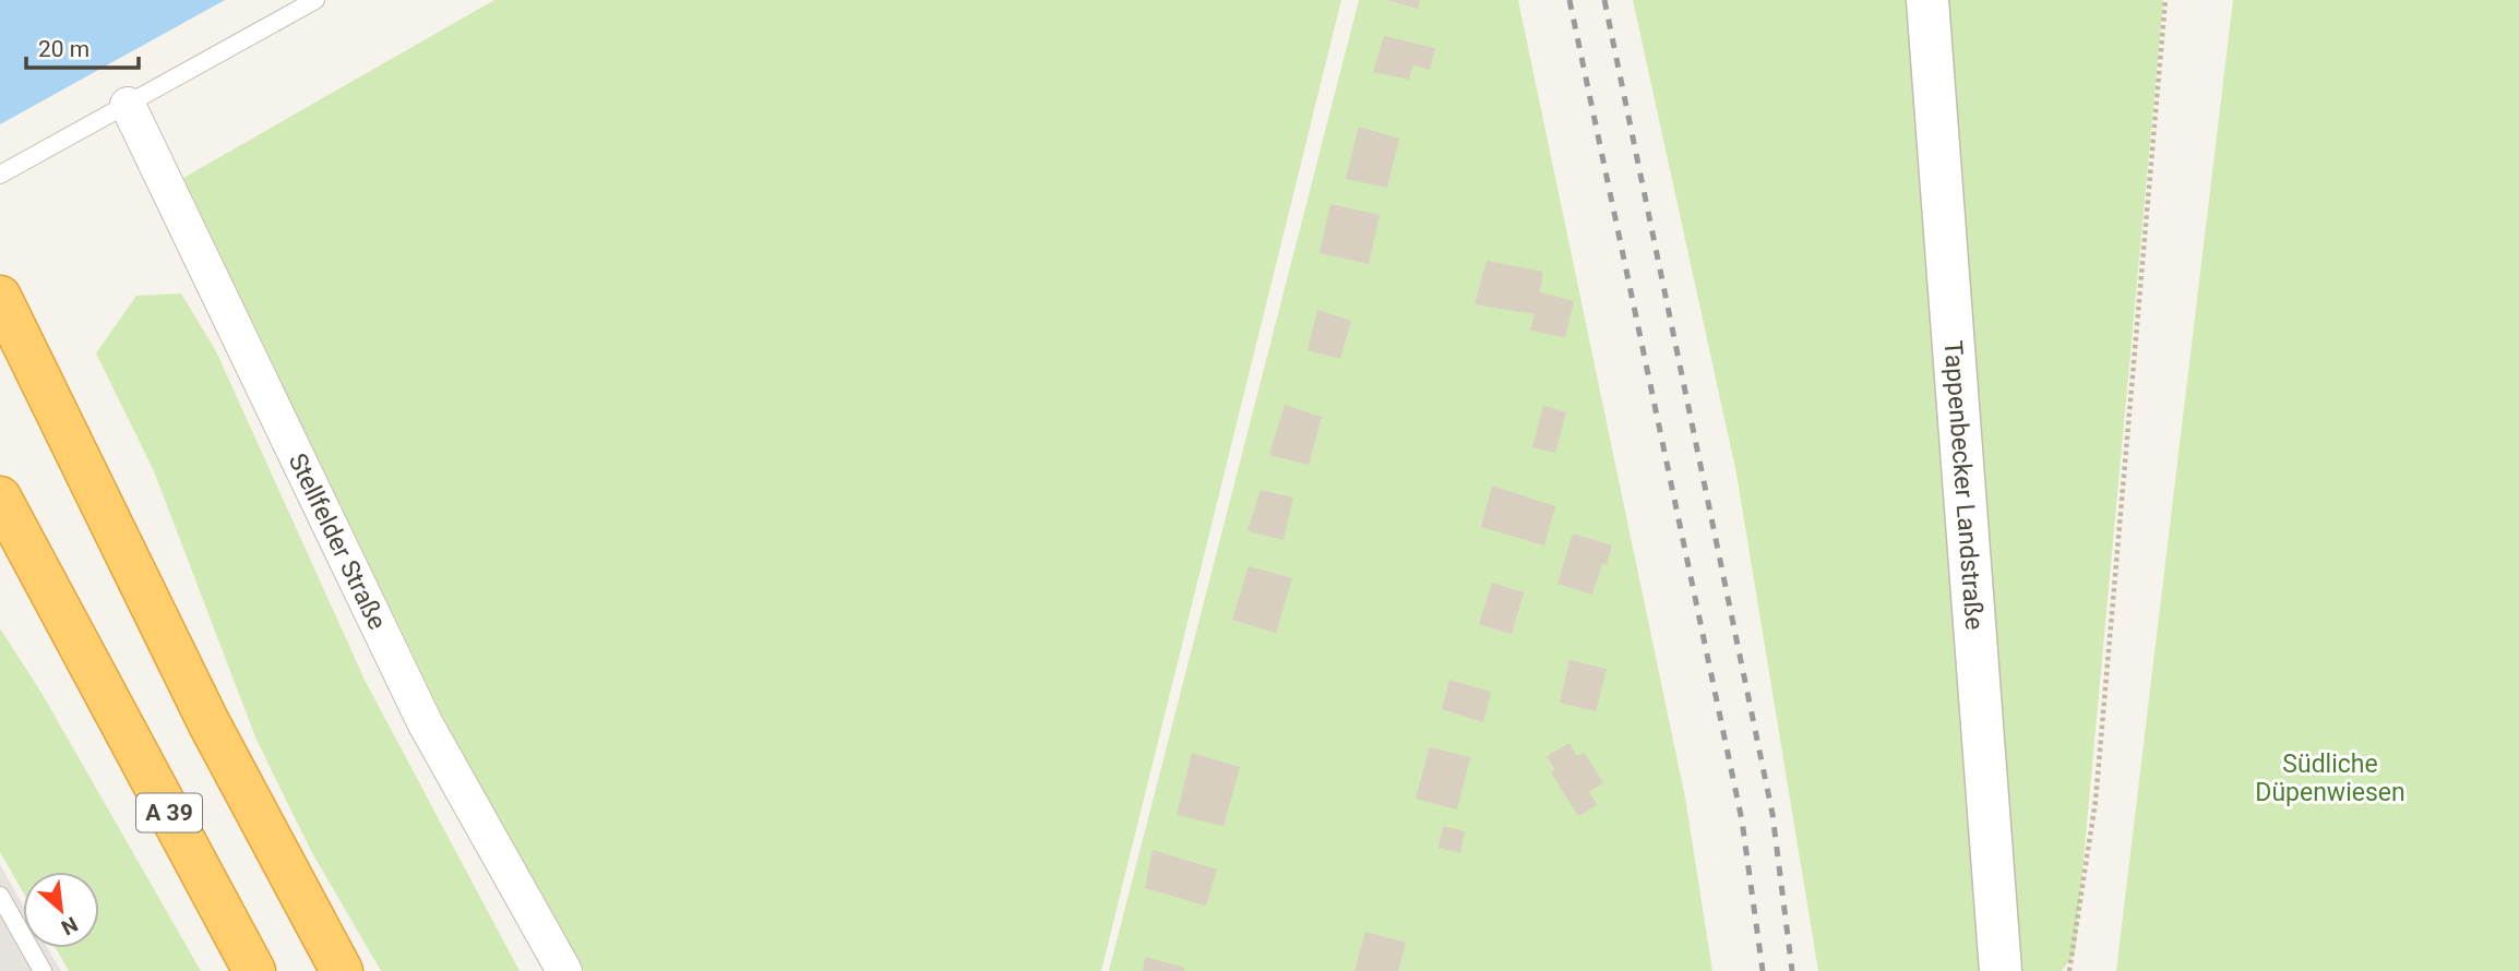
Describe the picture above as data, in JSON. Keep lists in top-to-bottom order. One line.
{"streets":{"highway":["A 39"],"street":["Tappenbecker Landstraße","Stellfelder Straße"]},"parks":["Südliche Düpenwiesen"],"scale_bar":"20 m","north":"bottom right"}
